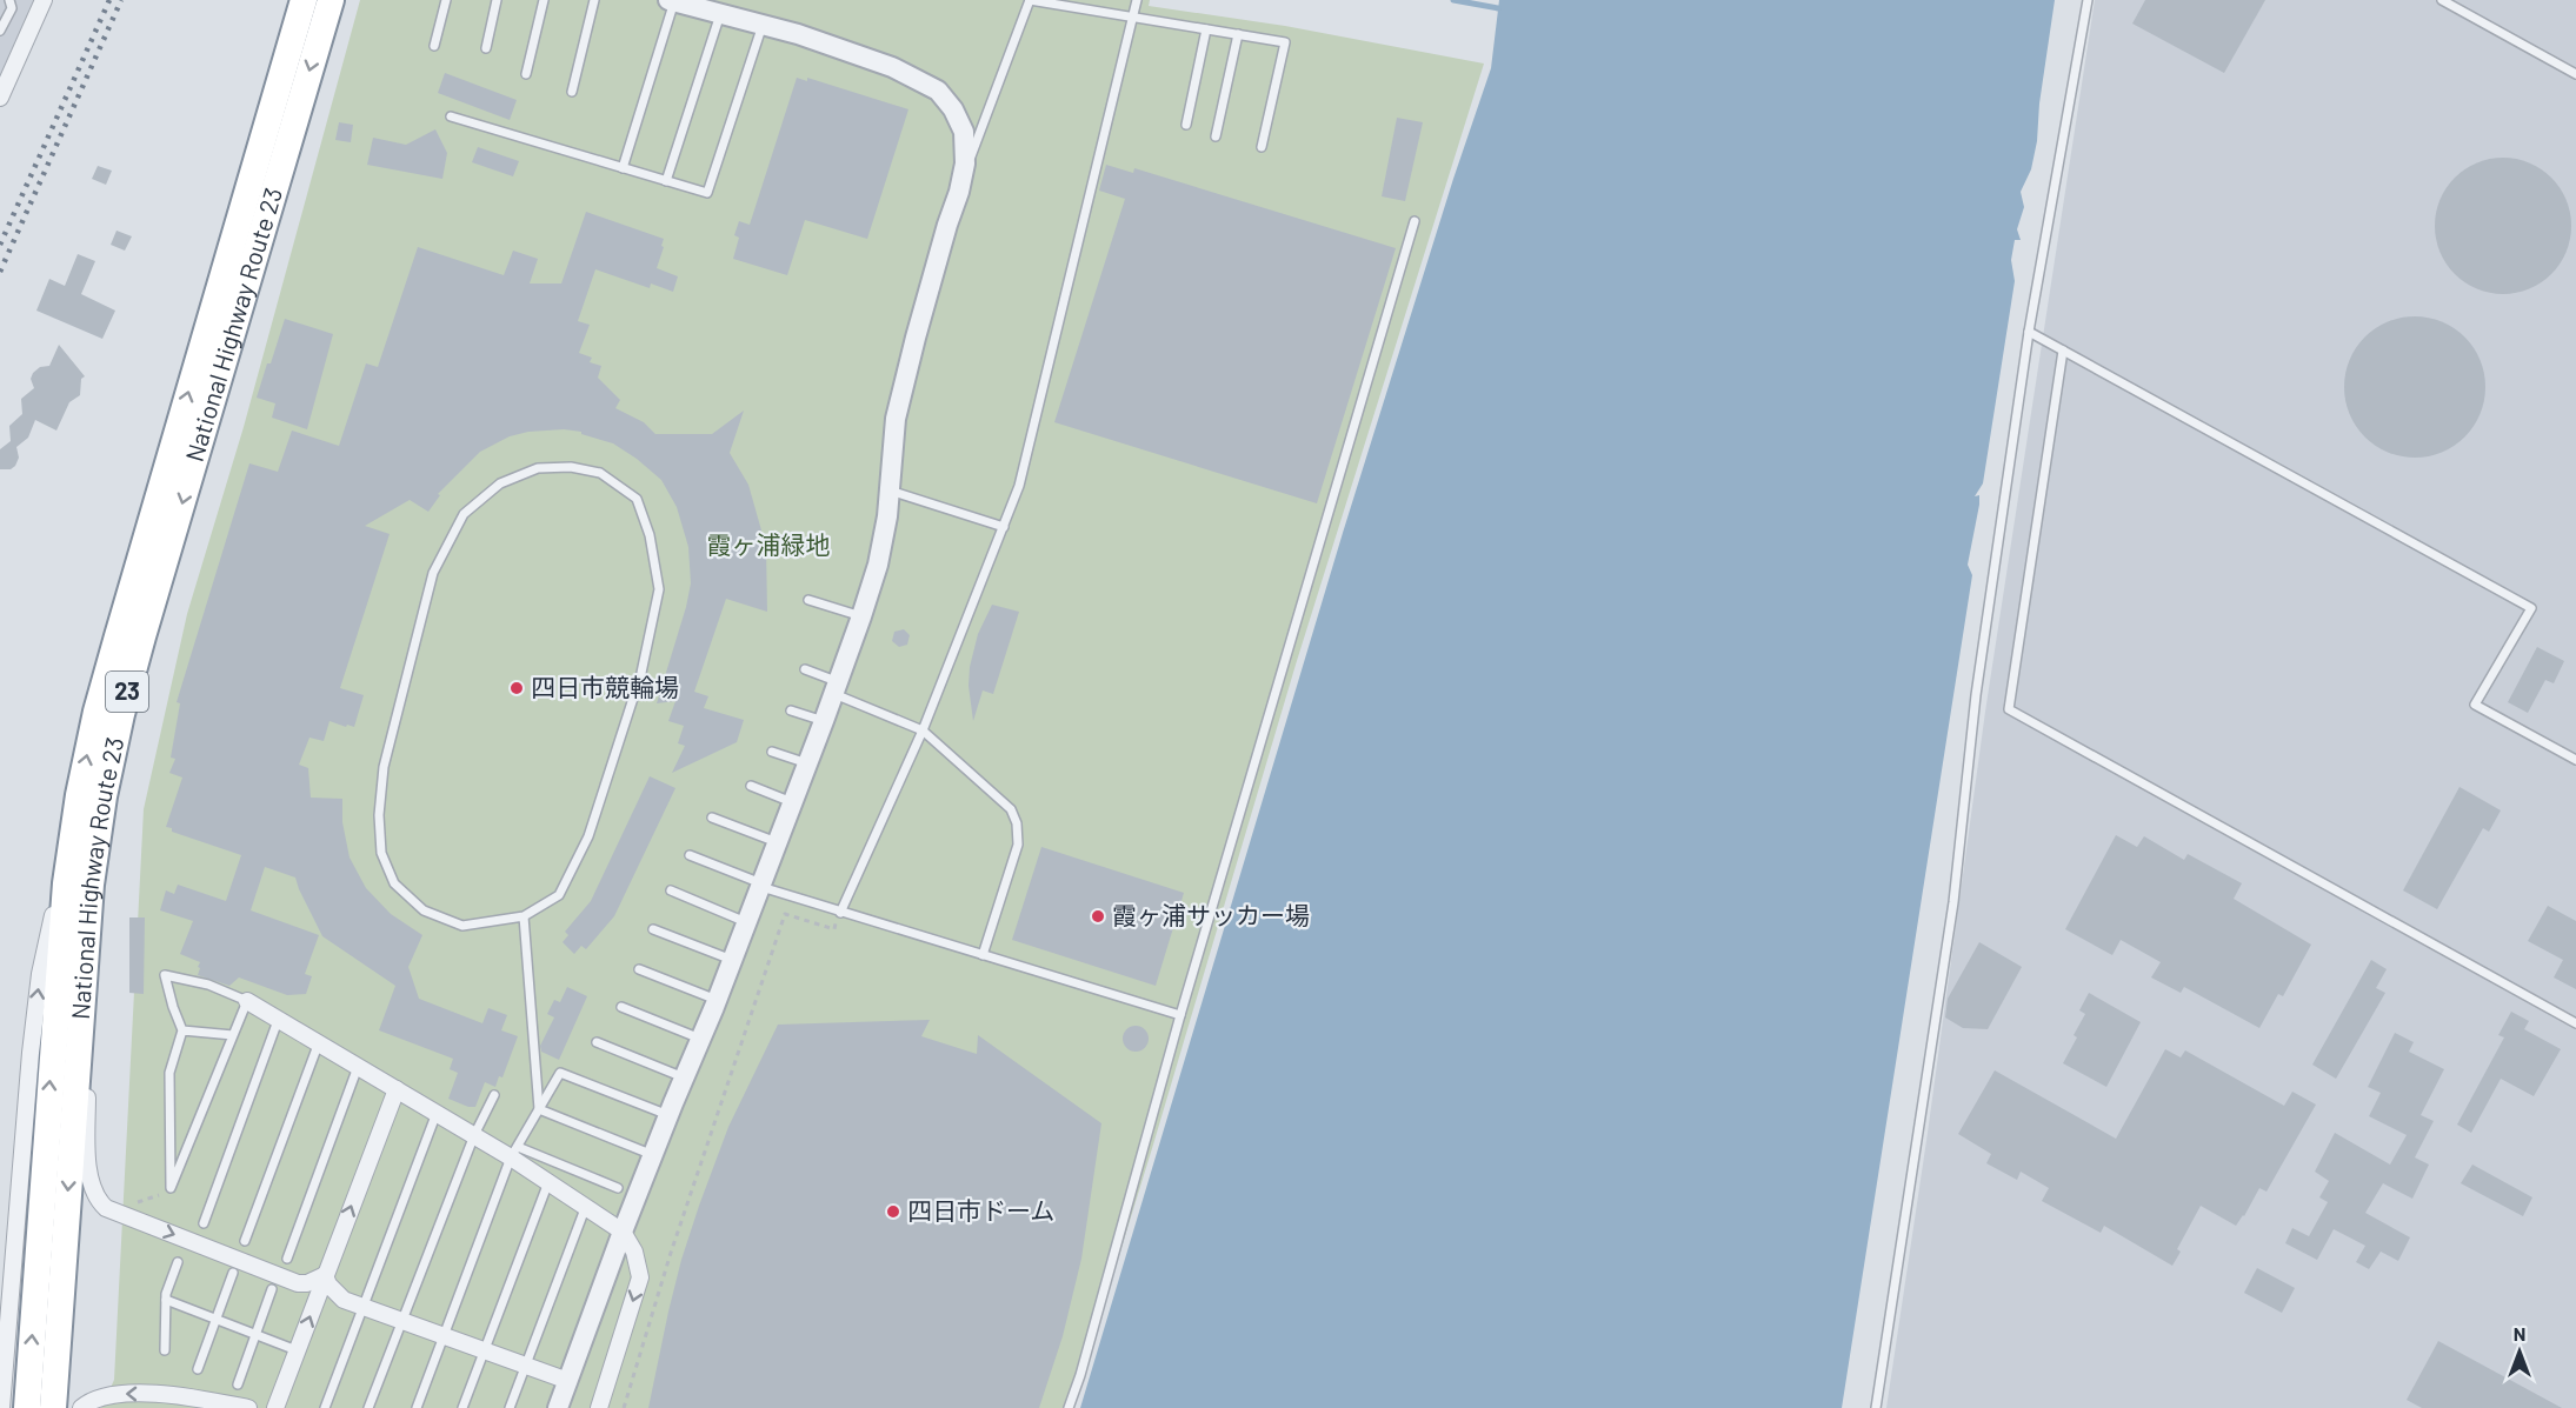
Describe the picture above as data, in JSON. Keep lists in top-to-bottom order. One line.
{"streets":{"highway":["National Highway Route 23","23"]},"parks":["霞ヶ浦緑地"],"places":["四日市競輪場","霞ヶ浦サッカー場","四日市ドーム"],"north":"top"}
